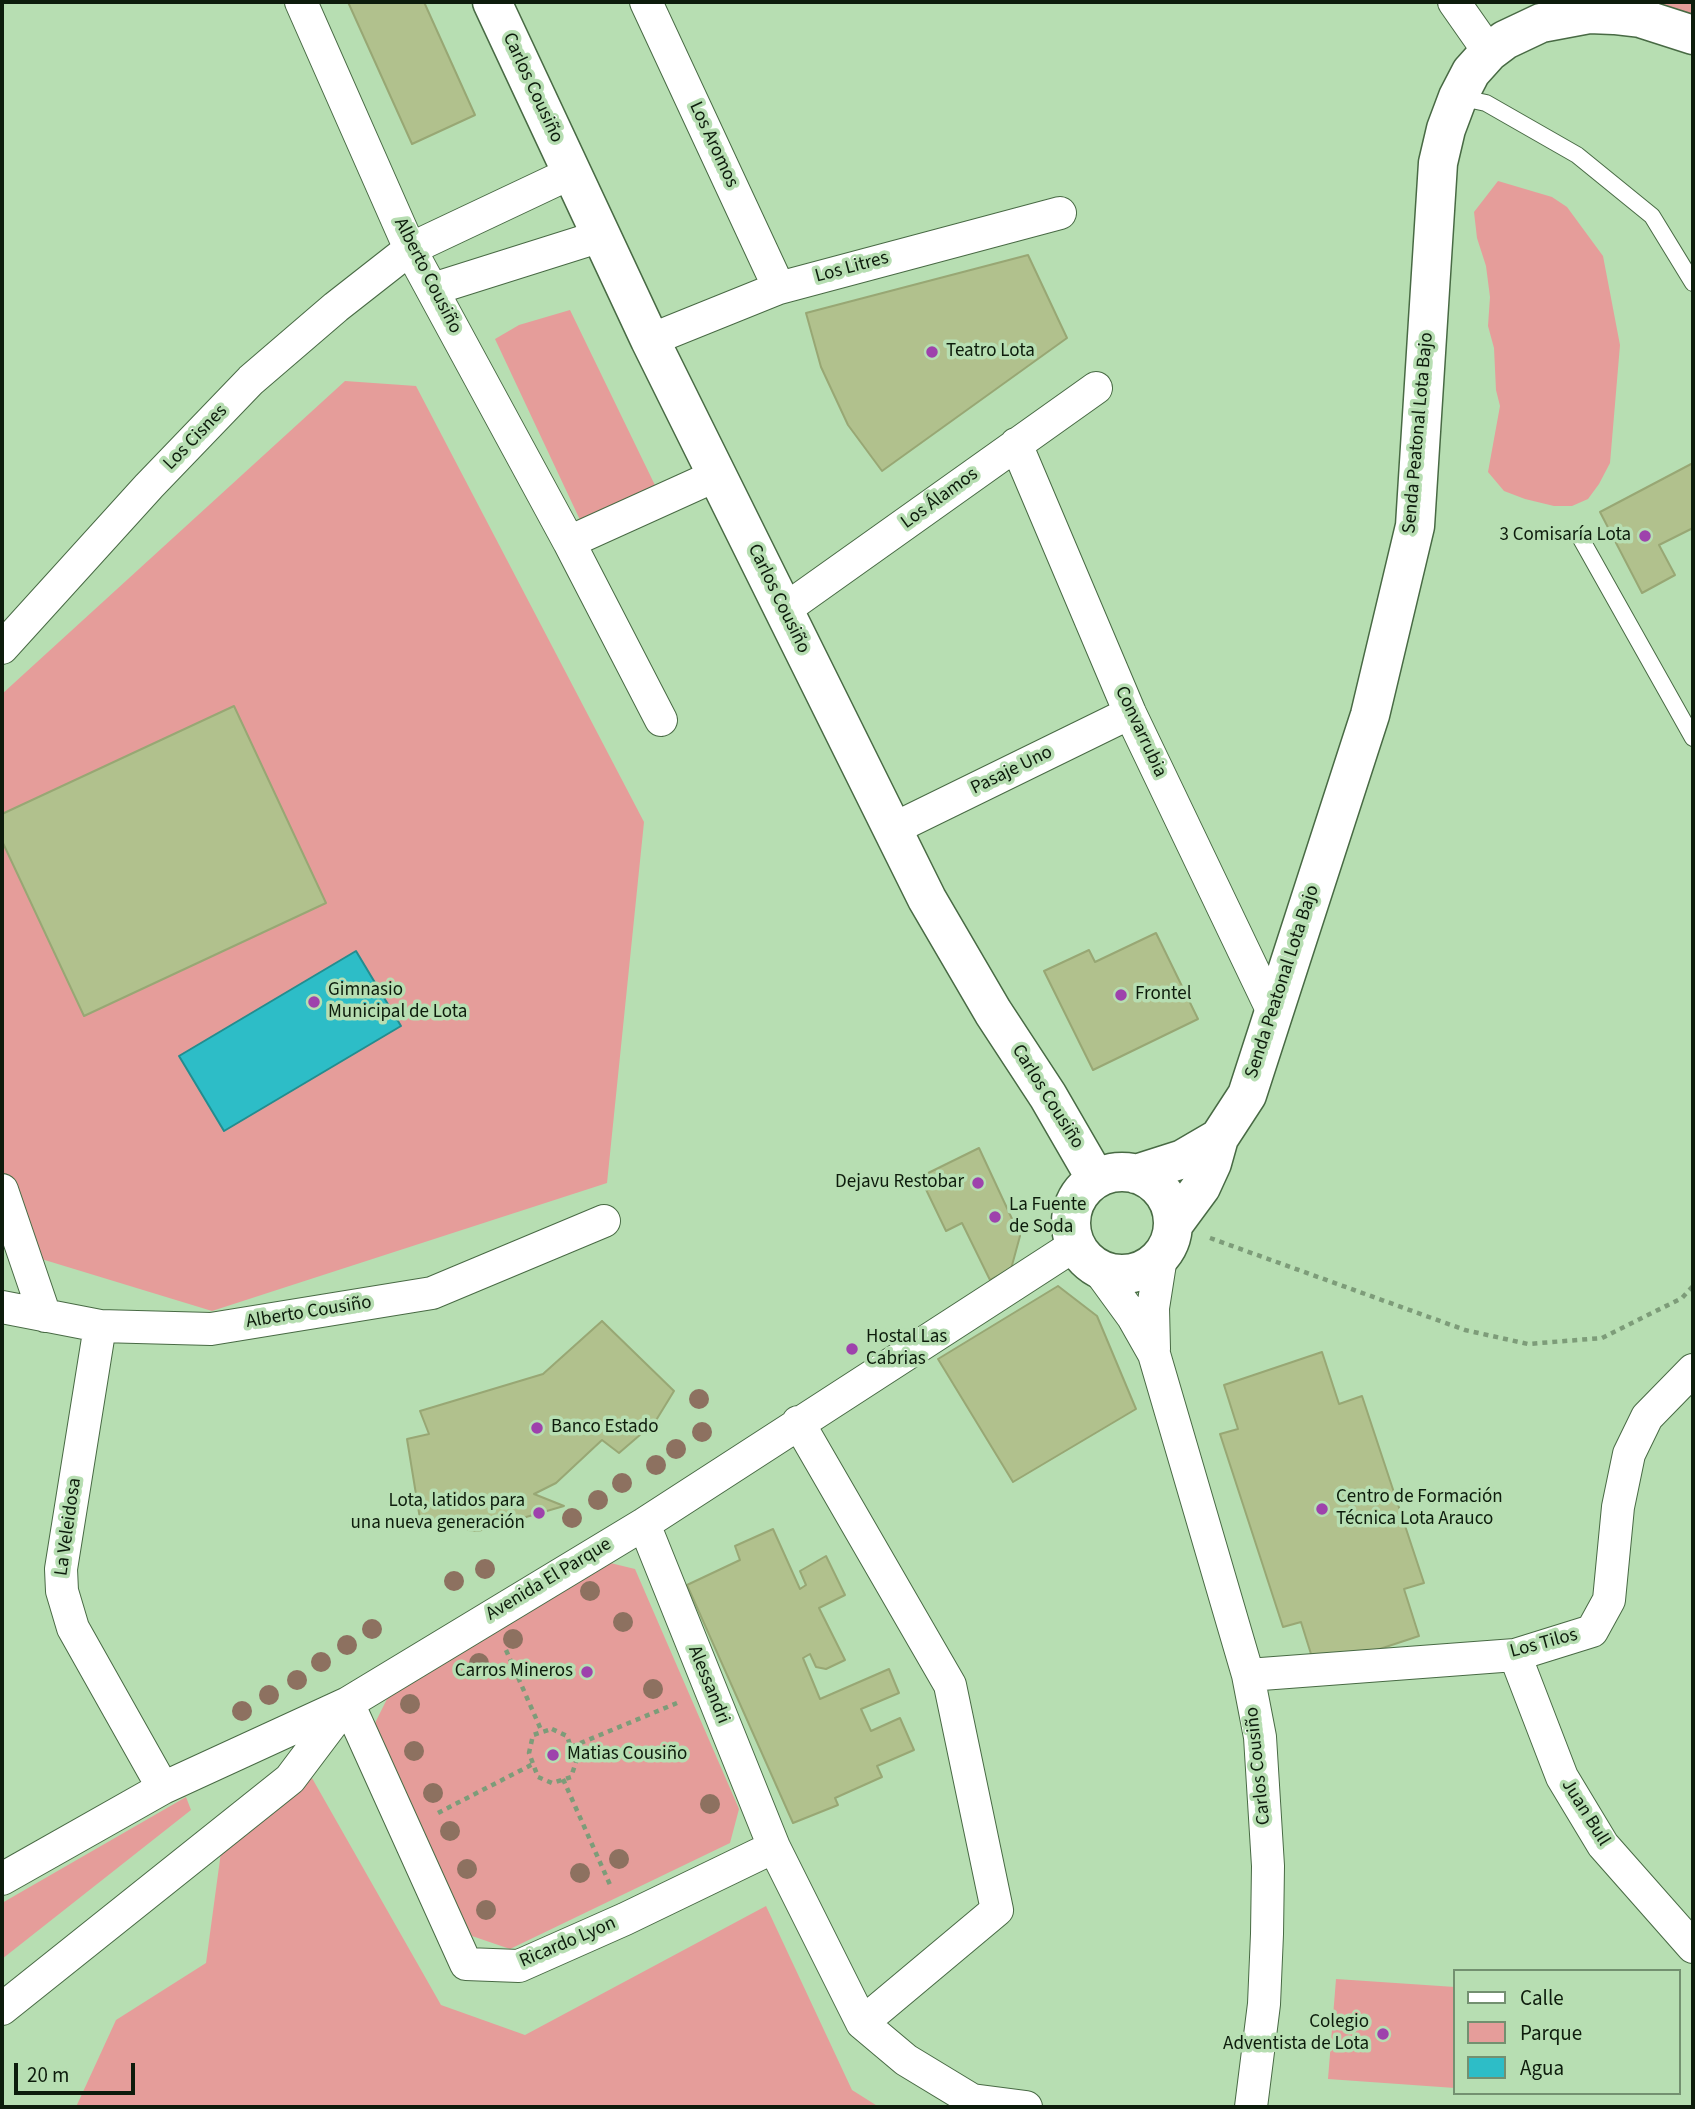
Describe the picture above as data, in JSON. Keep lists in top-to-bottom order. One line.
{"streets":{"main road":["Carlos Cousiño","Senda Peatonal Lota Bajo"],"street":["Los Aromos","Los Litres","Alberto Cousiño","Los Cisnes","Los Álamos","Convarrubia","Pasaje Uno","La Veleidosa","Avenida El Parque","Los Tilos","Alessandri","Juan Bull","Ricardo Lyon"]},"crossings":[["Carlos Cousiño","Los Litres"],["Carlos Cousiño","Senda Peatonal Lota Bajo"],["Carlos Cousiño","Los Cisnes"],["Carlos Cousiño","Los Álamos"],["Carlos Cousiño","Pasaje Uno"],["Carlos Cousiño","Avenida El Parque"],["Carlos Cousiño","Los Tilos"],["Los Aromos","Los Litres"],["Alberto Cousiño","Los Cisnes"],["Alberto Cousiño","La Veleidosa"],["Senda Peatonal Lota Bajo","Convarrubia"],["Senda Peatonal Lota Bajo","Avenida El Parque"],["Los Álamos","Convarrubia"],["Convarrubia","Pasaje Uno"],["La Veleidosa","Avenida El Parque"],["Avenida El Parque","Alessandri"],["Avenida El Parque","Ricardo Lyon"],["Los Tilos","Juan Bull"],["Alessandri","Ricardo Lyon"]],"places":["Teatro Lota","3 Comisaría Lota","Frontel","Gimnasio Municipal de Lota","Dejavu Restobar","La Fuente de Soda","Hostal Las Cabrias","Banco Estado","Centro de Formación Técnica Lota Arauco","Lota, latidos para una nueva generación","Carros Mineros","Matias Cousiño","Colegio Adventista de Lota"],"legend":["Calle","Parque","Agua"],"scale_bar":"20 m"}
